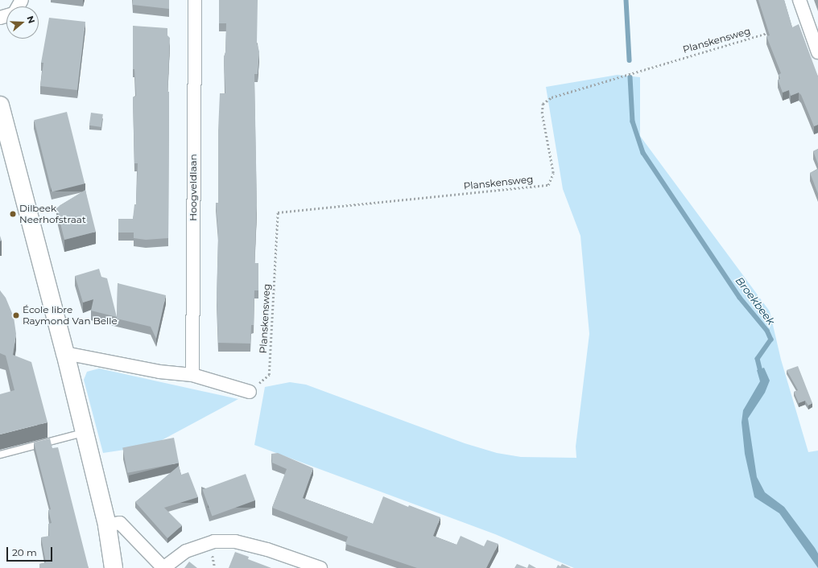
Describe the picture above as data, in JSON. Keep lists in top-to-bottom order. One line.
{"streets":{"street":["Hoogveldlaan"],"path":["Planskensweg"]},"water":["Broekbeek"],"places":["Dilbeek Neerhofstraat","École libre Raymond Van Belle"],"scale_bar":"20 m","north":"right"}
